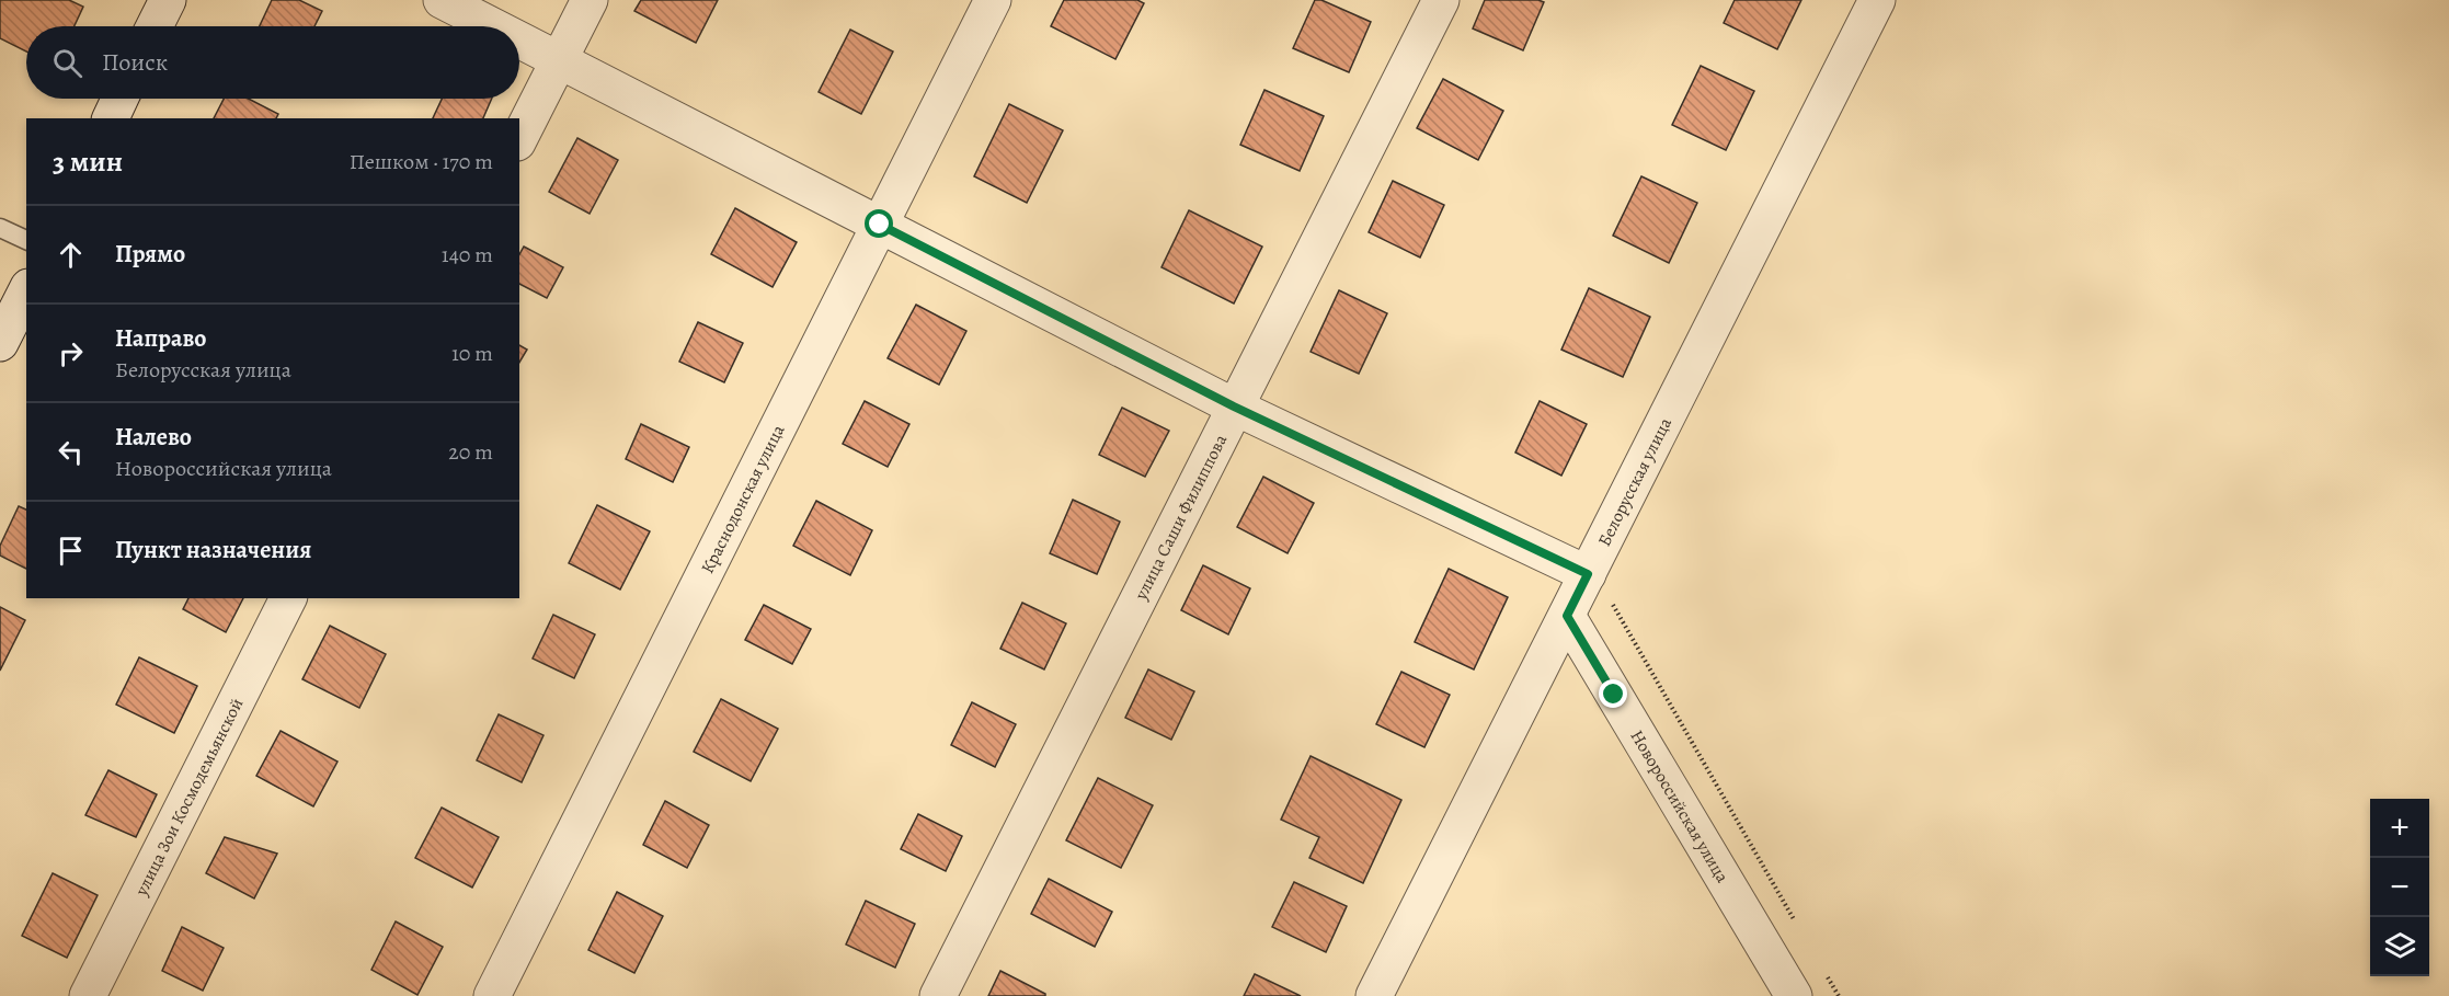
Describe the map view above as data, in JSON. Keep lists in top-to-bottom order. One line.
{"streets":{"street":["Белорусская улица","Краснодонская улица","улица Саши Филиппова","улица Зои Космодемьянской","Новороссийская улица"]},"crossings":[["Белорусская улица","Новороссийская улица"]],"page":{"search":"Поиск","heading":["3 мин","Пешком · 170 m"],"list":[["Прямо","140 m"],["Направо","Белорусская улица","10 m"],["Налево","Новороссийская улица","20 m"],"Пункт назначения"],"map_buttons":["+","−"]}}
